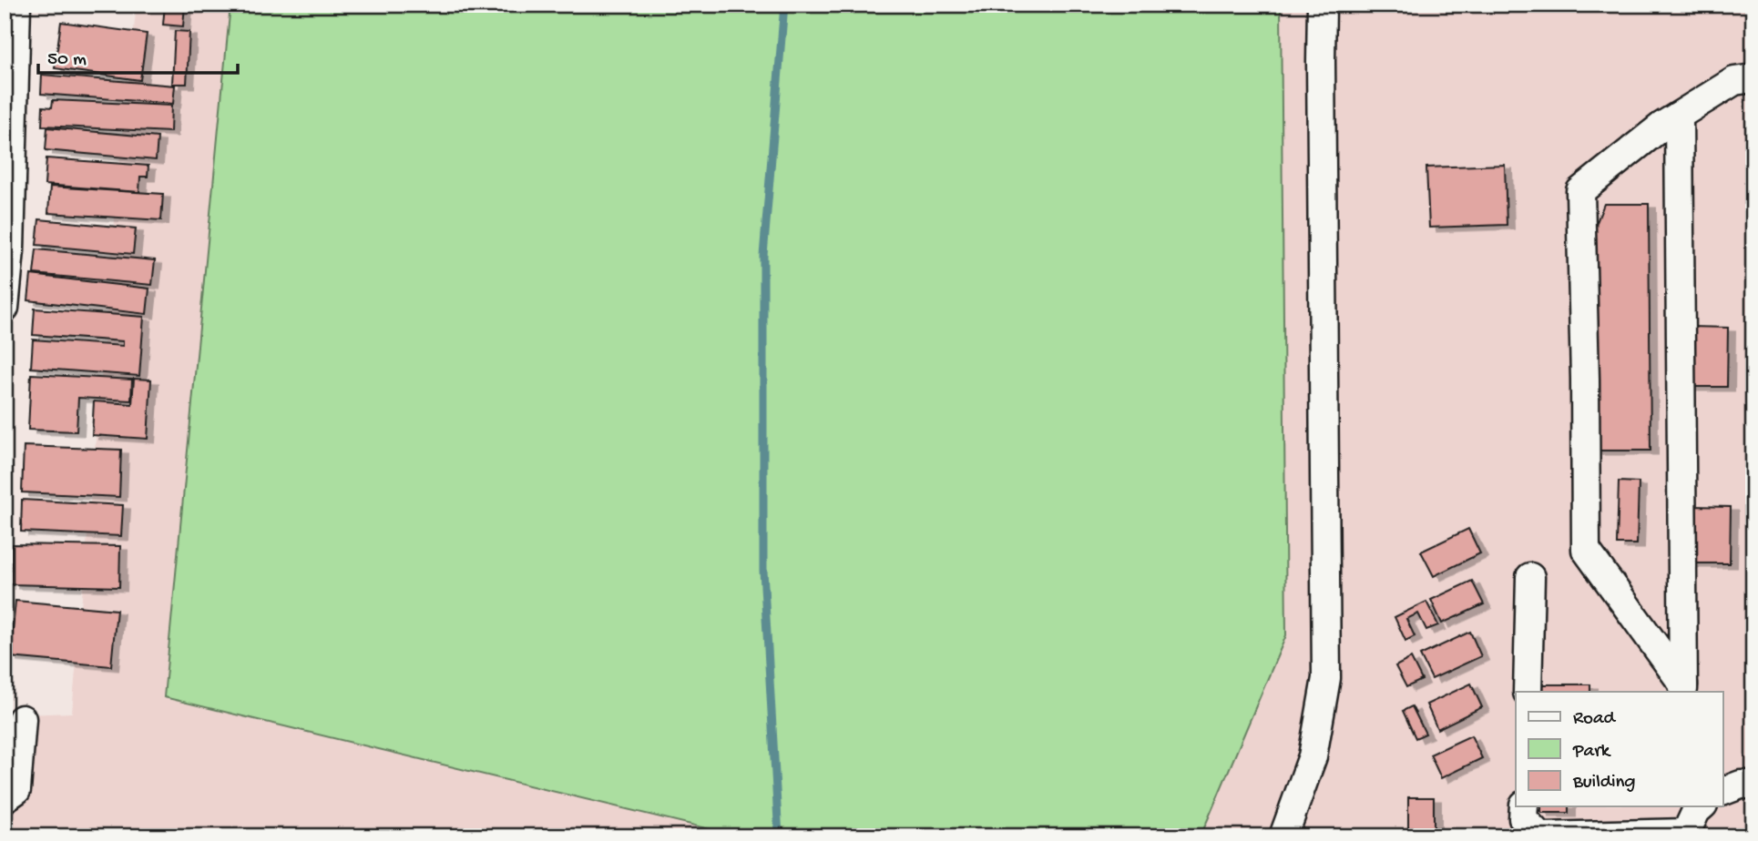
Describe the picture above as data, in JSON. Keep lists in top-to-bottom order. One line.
{"legend":["Road","Park","Building"],"scale_bar":"50 m"}
